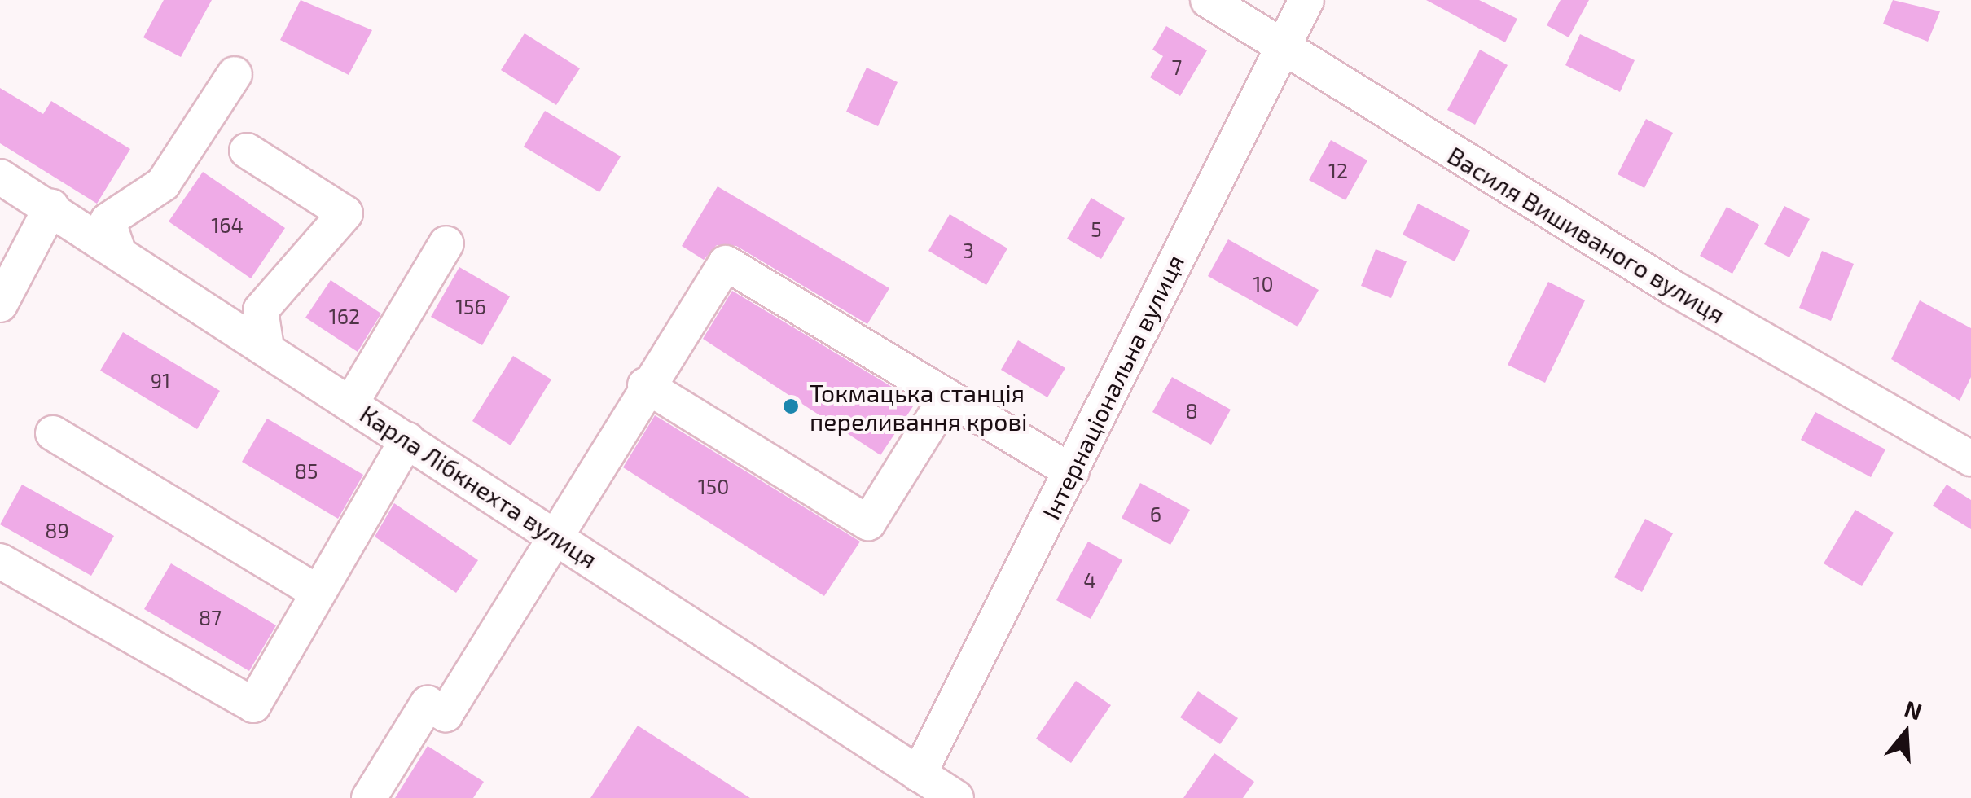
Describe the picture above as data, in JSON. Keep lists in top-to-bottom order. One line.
{"streets":{"street":["Василя Вишиваного вулиця","Інтернаціональна вулиця","Карла Лібкнехта вулиця"]},"crossings":[["Василя Вишиваного вулиця","Інтернаціональна вулиця"],["Інтернаціональна вулиця","Карла Лібкнехта вулиця"]],"places":["Токмацька станція переливання крові"],"house_numbers":["7","12","164","5","3","10","156","162","91","8","85","150","6","89","4","87"],"north":"top"}
